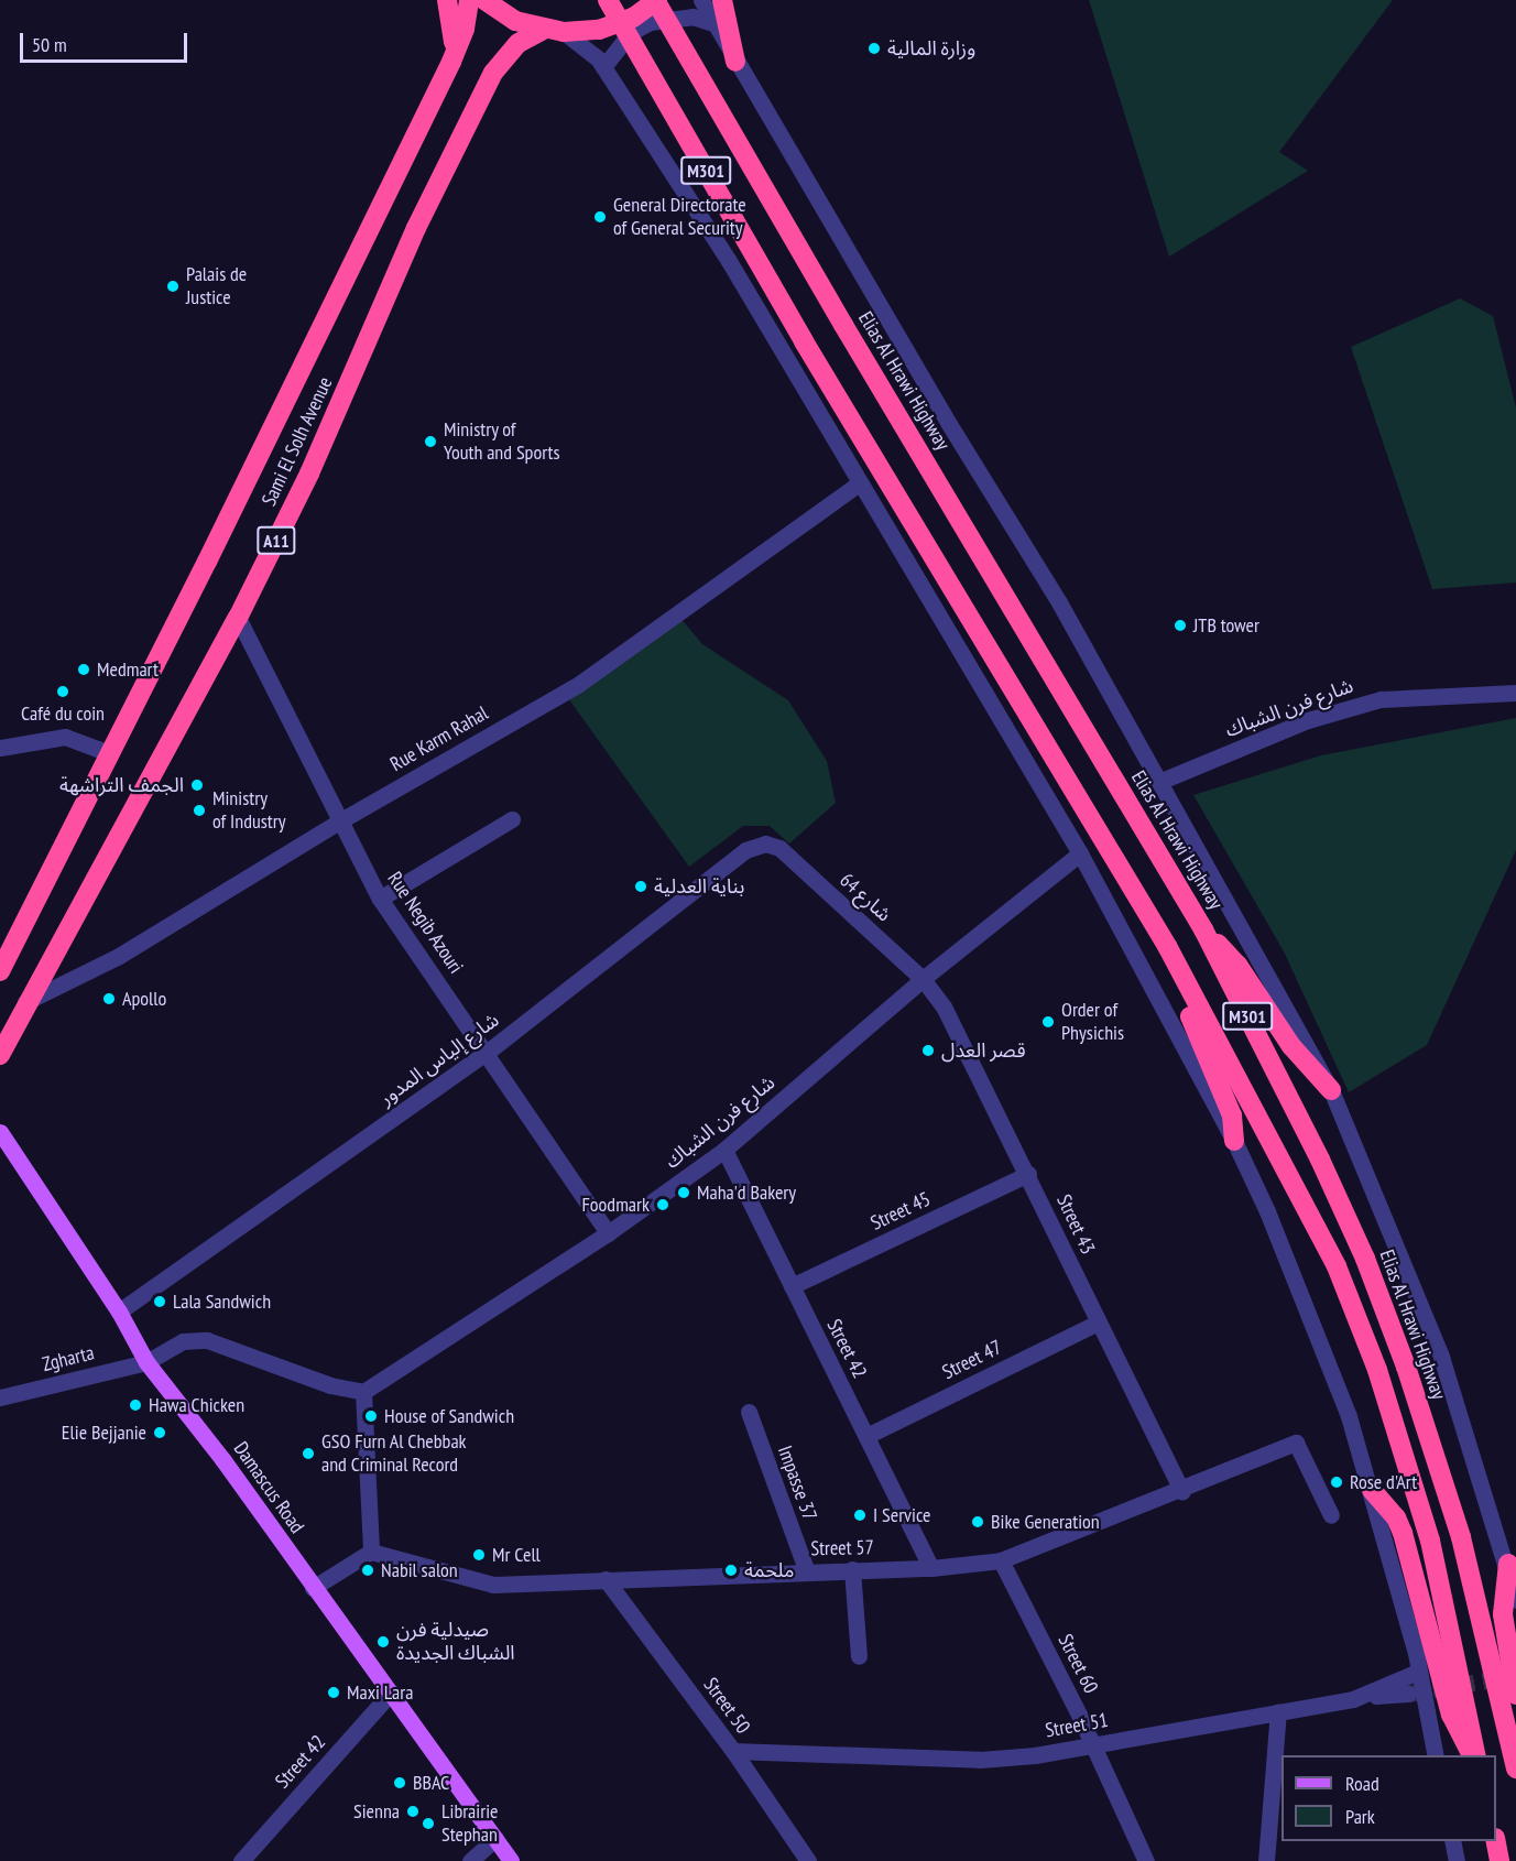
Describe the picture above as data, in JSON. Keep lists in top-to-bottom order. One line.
{"streets":{"highway":["M301","Elias Al Hrawi Highway","Sami El Solh Avenue","A11"],"main road":["Damascus Road"],"street":["شارع فرن الشباك","Rue Karm Rahal","شارع 64","Rue Negib Azouri","شارع إلياس المدور","Street 45","Street 43","Street 42","Zgharta","Street 47","Impasse 37","Street 57","Street 60","Street 50","Street 51"]},"crossings":[["Elias Al Hrawi Highway","شارع فرن الشباك"],["Sami El Solh Avenue","Rue Karm Rahal"],["Sami El Solh Avenue","Rue Negib Azouri"],["شارع فرن الشباك","شارع 64"],["شارع فرن الشباك","Rue Negib Azouri"],["شارع فرن الشباك","Street 43"],["شارع فرن الشباك","Street 42"],["Rue Karm Rahal","Rue Negib Azouri"],["شارع 64","شارع إلياس المدور"],["شارع 64","Street 43"],["Rue Negib Azouri","شارع إلياس المدور"],["شارع إلياس المدور","Damascus Road"],["Street 45","Street 43"],["Street 45","Street 42"],["Street 43","Street 47"],["Street 43","Street 57"],["Street 42","Street 47"],["Street 42","Damascus Road"],["Street 42","Street 57"],["Zgharta","Damascus Road"],["Impasse 37","Street 57"],["Street 57","Street 60"],["Street 57","Street 50"],["Street 60","Street 51"],["Street 50","Street 51"]],"places":["وزارة المالية","General Directorate of General Security","Palais de Justice","Ministry of Youth and Sports","JTB tower","Medmart","Café du coin","الجمف التراشهة","Ministry of Industry","بناية العدلية","Apollo","Order of Physichis","قصر العدل","Maha'd Bakery","Foodmark","Lala Sandwich","Hawa Chicken","House of Sandwich","Elie Bejjanie","GSO Furn Al Chebbak and Criminal Record","Rose d'Art","I Service","Bike Generation","Mr Cell","Nabil salon","ملحمة","صيدلية فرن الشباك الجديدة","Maxi Lara","BBAC","Sienna","Librairie Stephan"],"legend":["Road","Park"],"scale_bar":"50 m"}
